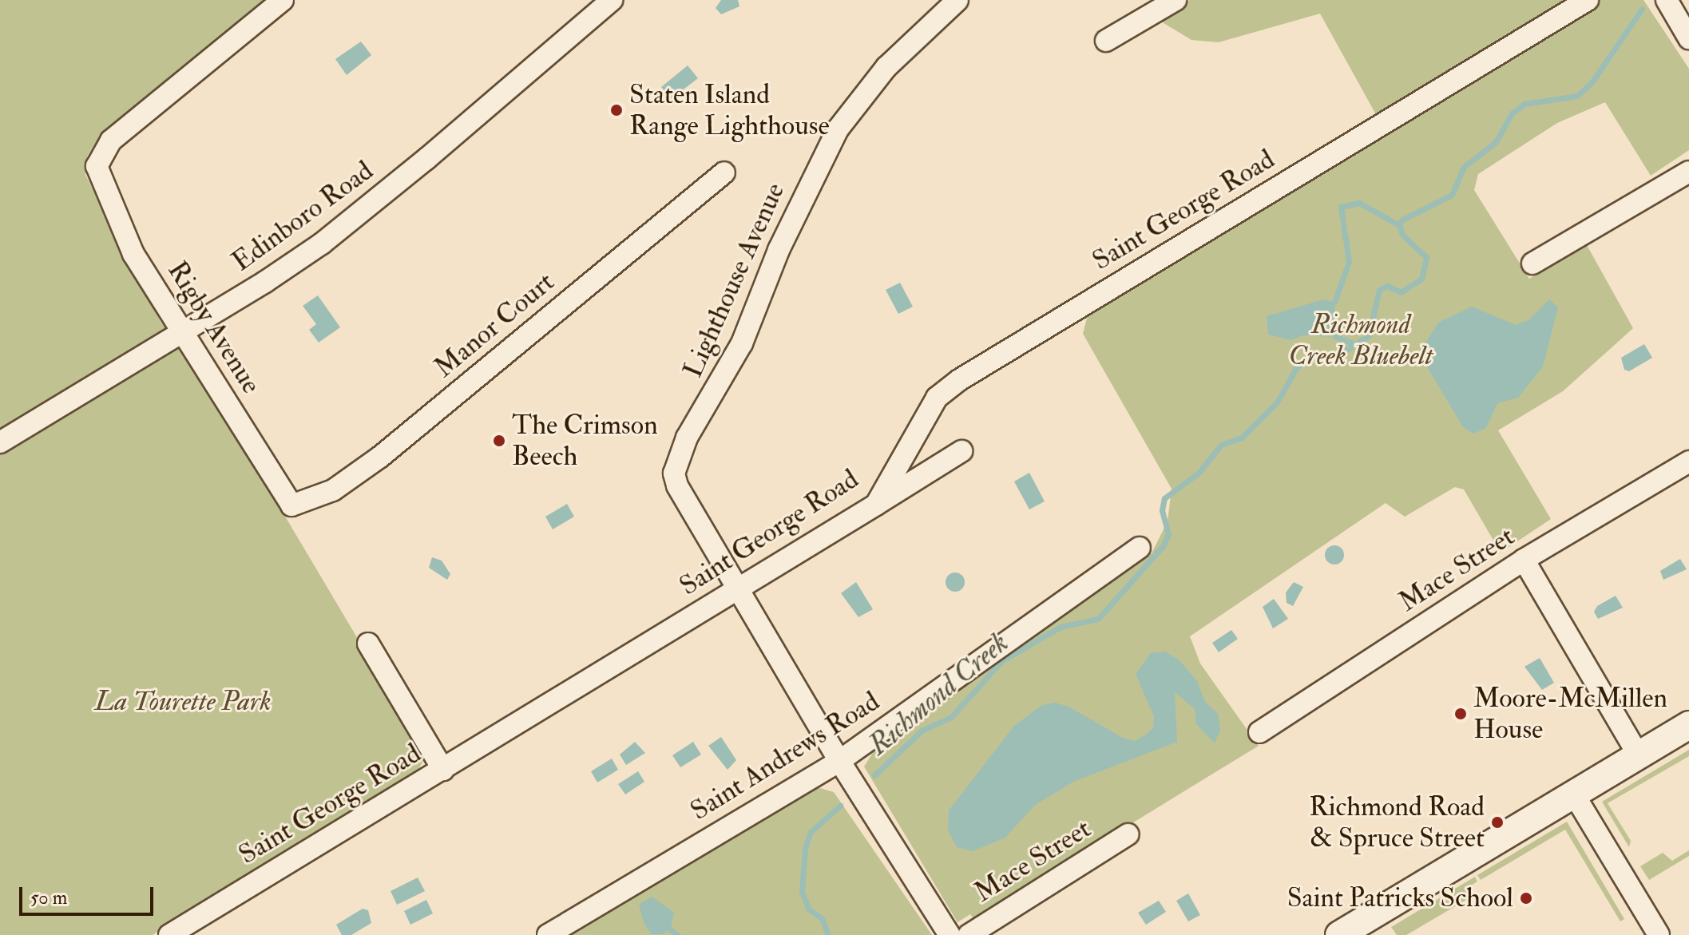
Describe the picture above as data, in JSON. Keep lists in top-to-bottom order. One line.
{"streets":{"street":["Saint George Road","Edinboro Road","Lighthouse Avenue","Manor Court","Rigby Avenue","Mace Street","Saint Andrews Road"]},"crossings":[["Saint George Road","Lighthouse Avenue"],["Edinboro Road","Rigby Avenue"],["Lighthouse Avenue","Saint Andrews Road"],["Manor Court","Rigby Avenue"]],"water":["Richmond Creek"],"parks":["Richmond Creek Bluebelt","La Tourette Park"],"places":["Staten Island Range Lighthouse","The Crimson Beech","Moore-McMillen House","Richmond Road & Spruce Street","Saint Patricks School"],"scale_bar":"50 m"}
